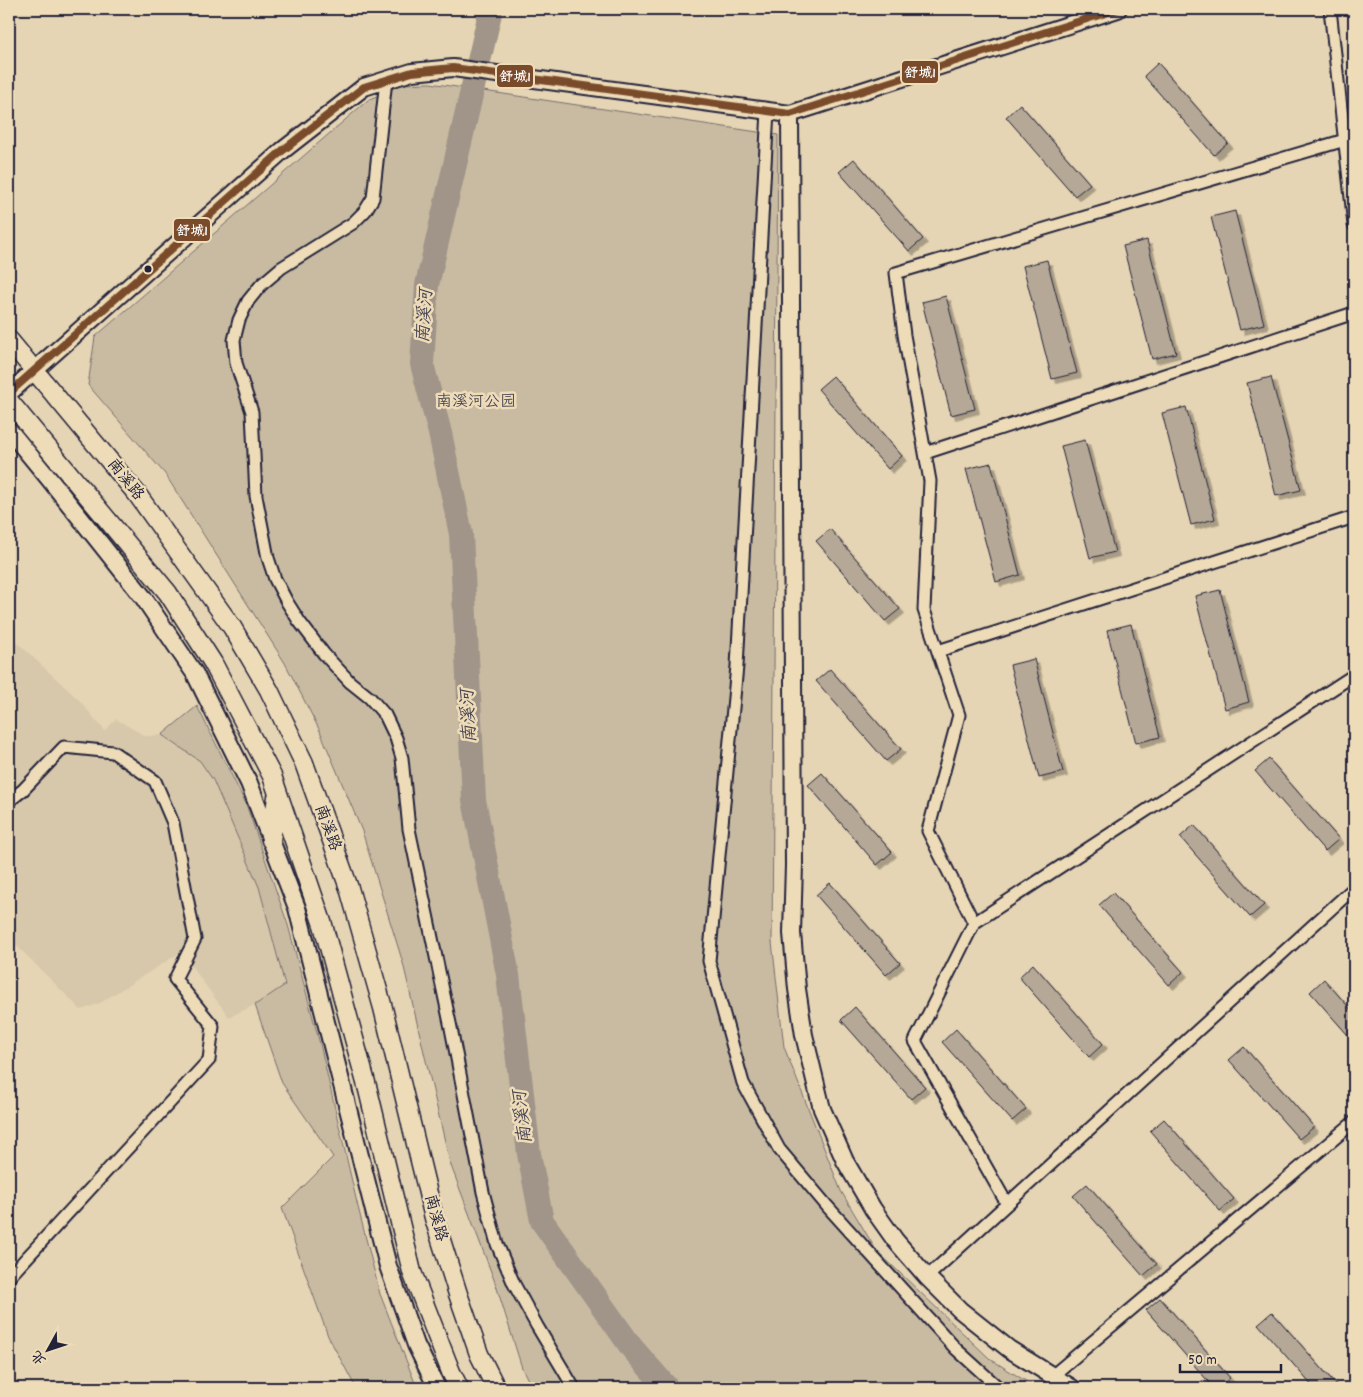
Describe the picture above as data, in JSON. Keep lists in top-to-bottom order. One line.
{"streets":{"main road":["南溪路"]},"water":["南溪河"],"parks":["南溪河公园"],"lines":["transit line 舒城1"],"scale_bar":"50 m","north":"bottom left"}
